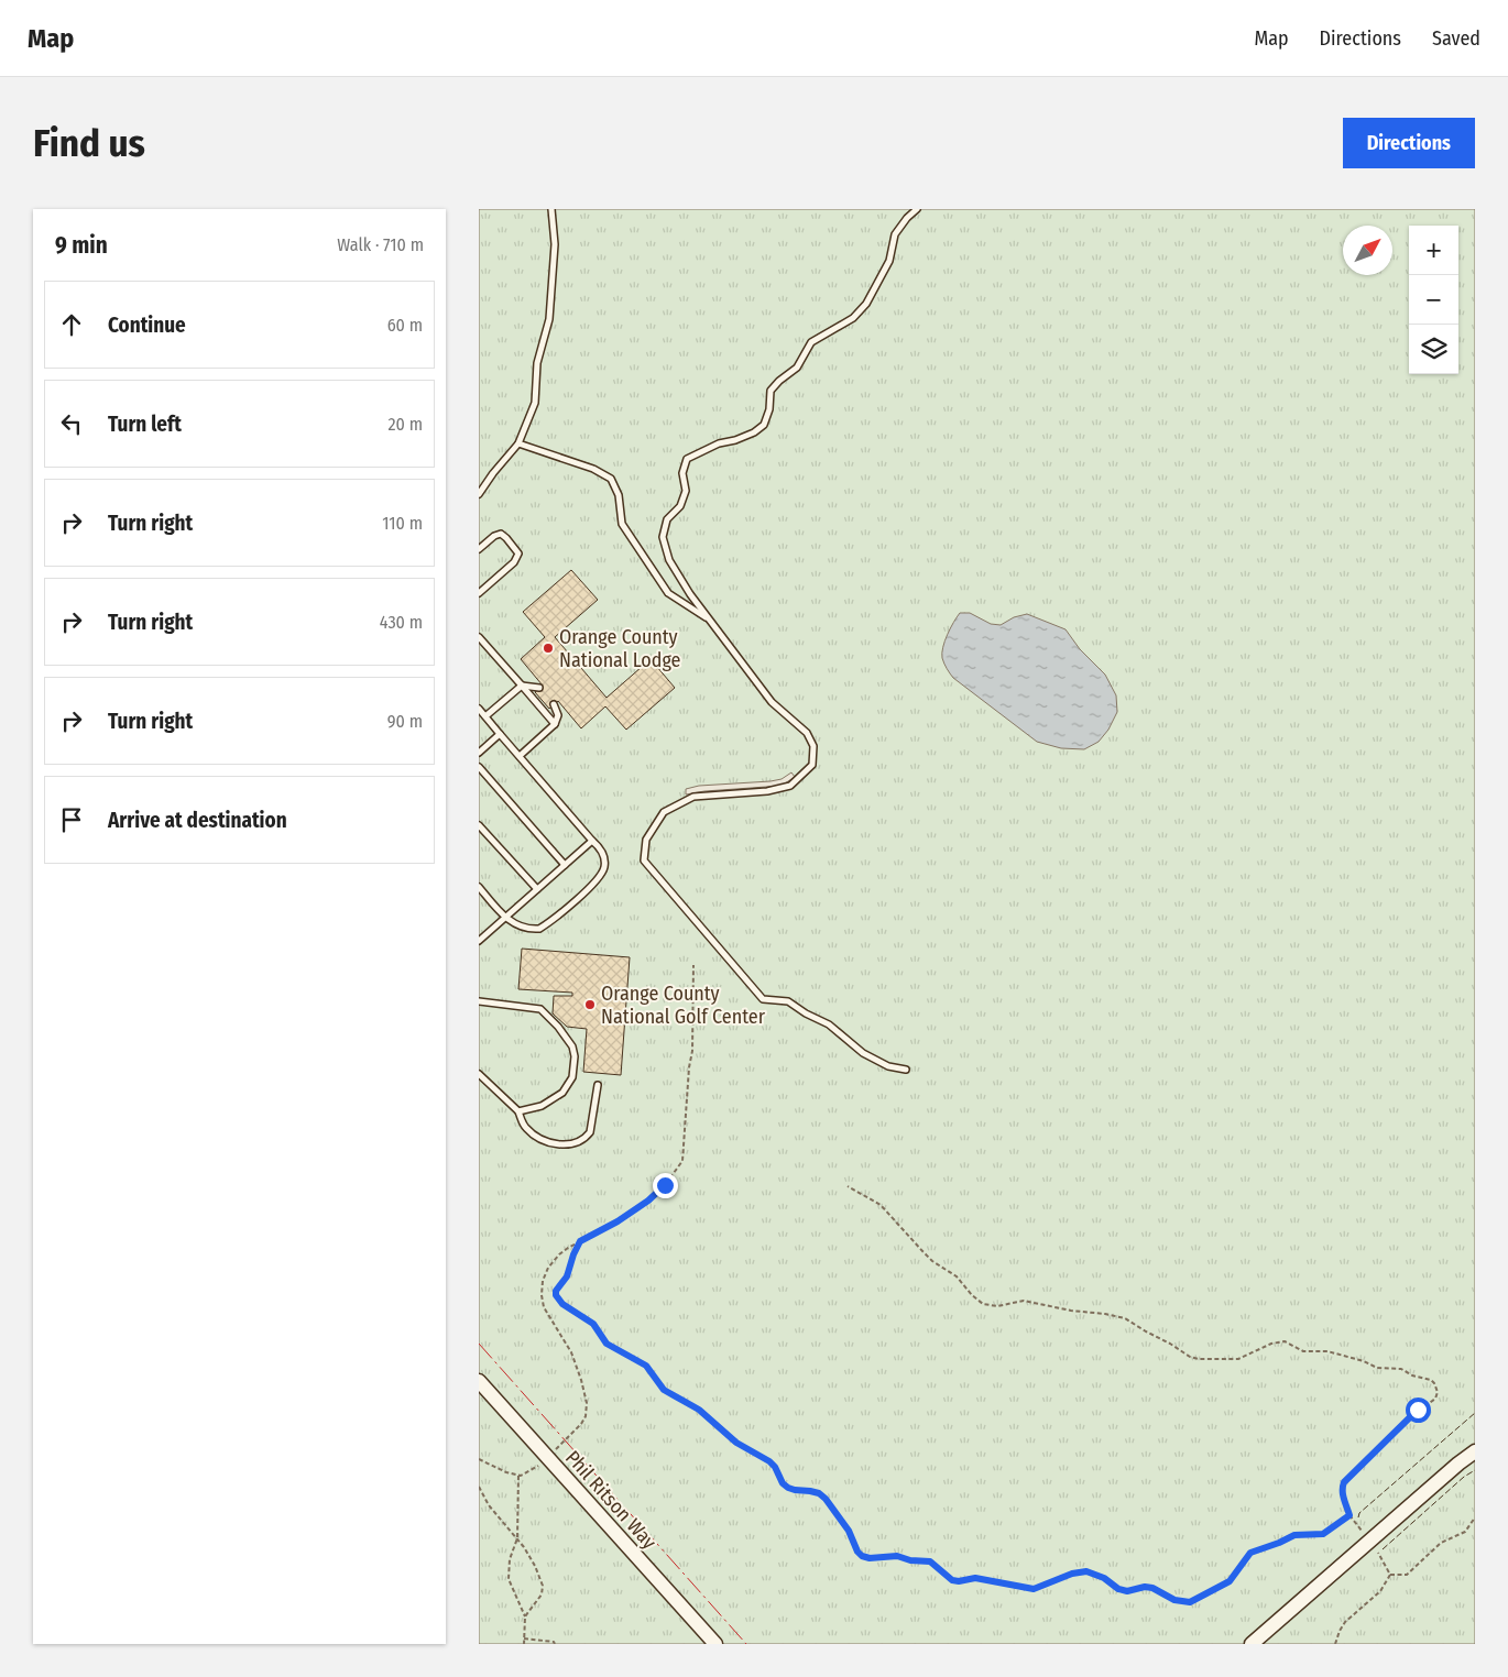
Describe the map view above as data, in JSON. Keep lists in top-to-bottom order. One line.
{"streets":{"street":["Phil Ritson Way"]},"places":["Orange County National Lodge","Orange County National Golf Center"],"north":"top right","page":{"header":"Map","nav":["Map","Directions","Saved"],"buttons":"Directions","title":"Find us","heading":["9 min","Walk · 710 m"],"map_buttons":["+","−"],"list":[["Continue","60 m"],["Turn left","20 m"],["Turn right","110 m"],["Turn right","430 m"],["Turn right","90 m"],"Arrive at destination"]}}
